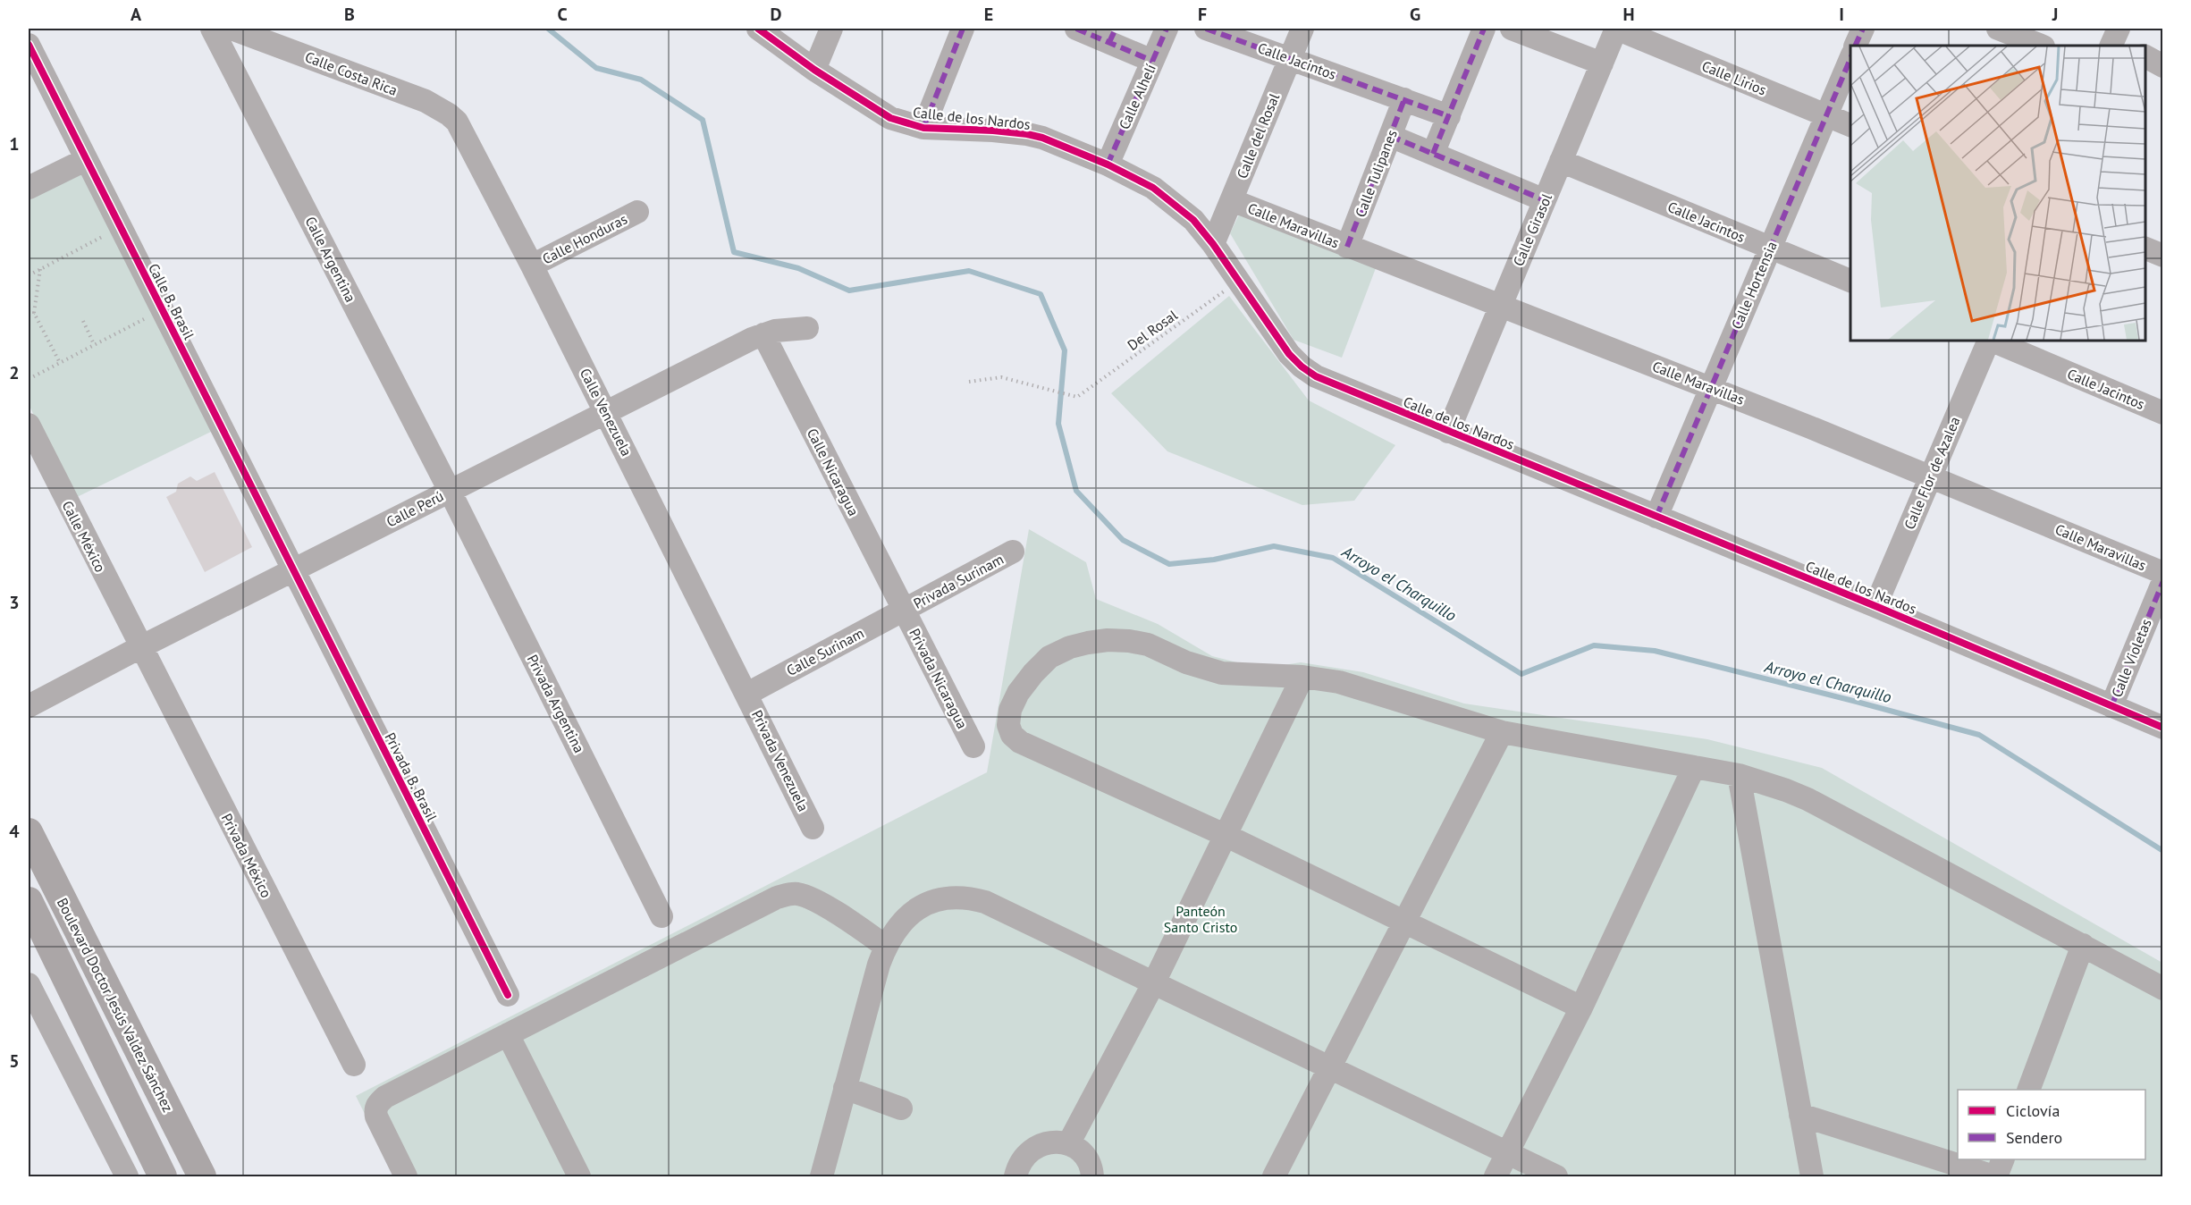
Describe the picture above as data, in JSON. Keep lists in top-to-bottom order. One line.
{"streets":{"main road":["Boulevard Doctor Jesús Valdez Sánchez"],"street":["Calle Jacintos","Calle Costa Rica","Calle Lirios","Calle Alhelí","Calle de los Nardos","Calle del Rosal","Calle Tulipanes","Calle Maravillas","Calle Girasol","Calle Honduras","Calle Argentina","Calle Hortensia","Calle B. Brasil","Calle Venezuela","Calle Nicaragua","Calle Flor de Azalea","Calle Perú","Calle México","Privada Surinam","Calle Surinam","Calle Violetas","Privada Nicaragua","Privada Argentina","Privada Venezuela","Privada B. Brasil","Privada México"],"path":["Del Rosal"]},"crossings":[["Calle Jacintos","Calle del Rosal"],["Calle Jacintos","Calle Tulipanes"],["Calle Jacintos","Calle Girasol"],["Calle Jacintos","Calle Hortensia"],["Calle Costa Rica","Calle Venezuela"],["Calle Lirios","Calle Girasol"],["Calle Lirios","Calle Hortensia"],["Calle Alhelí","Calle de los Nardos"],["Calle de los Nardos","Calle del Rosal"],["Calle de los Nardos","Calle Girasol"],["Calle de los Nardos","Calle Hortensia"],["Calle de los Nardos","Del Rosal"],["Calle de los Nardos","Calle Flor de Azalea"],["Calle de los Nardos","Calle Violetas"],["Calle del Rosal","Calle Maravillas"],["Calle Tulipanes","Calle Maravillas"],["Calle Maravillas","Calle Girasol"],["Calle Maravillas","Calle Hortensia"],["Calle Maravillas","Calle Flor de Azalea"],["Calle Honduras","Calle Venezuela"],["Calle Argentina","Calle Perú"],["Calle Argentina","Privada Argentina"],["Calle B. Brasil","Calle Perú"],["Calle B. Brasil","Privada B. Brasil"],["Calle Venezuela","Calle Perú"],["Calle Venezuela","Calle Surinam"],["Calle Venezuela","Privada Venezuela"],["Calle Nicaragua","Calle Perú"],["Calle Nicaragua","Privada Surinam"],["Calle Nicaragua","Calle Surinam"],["Calle Nicaragua","Privada Nicaragua"],["Calle Perú","Calle México"],["Calle Perú","Privada Argentina"],["Calle Perú","Privada B. Brasil"],["Calle Perú","Privada México"],["Calle México","Privada México"],["Privada Surinam","Calle Surinam"],["Privada Surinam","Privada Nicaragua"],["Calle Surinam","Privada Nicaragua"],["Calle Surinam","Privada Venezuela"]],"water":["Arroyo el Charquillo"],"parks":["Panteón Santo Cristo"],"legend":["Ciclovía","Sendero"],"grid":{"columns":["A","B","C","D","E","F","G","H","I","J"],"rows":["1","2","3","4","5"]}}
